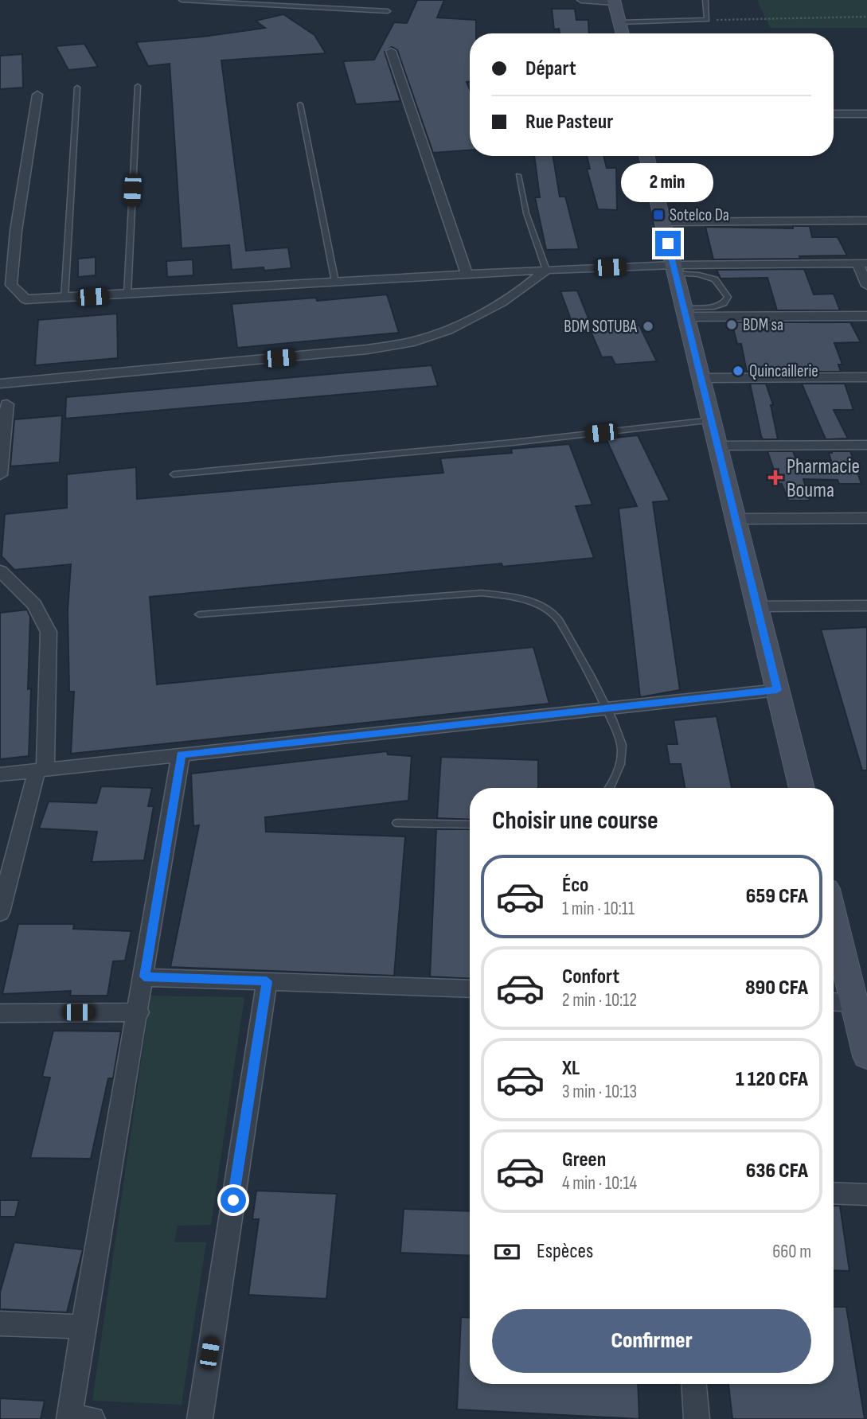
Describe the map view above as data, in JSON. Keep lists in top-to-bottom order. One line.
{"places":{"transit":["Sotelco Da"],"other":["BDM sa","BDM SOTUBA","Quincaillerie"],"health":["Pharmacie Bouma"]},"page":{"banner":["Départ","Rue Pasteur"],"bubble":"2 min","heading":"Choisir une course","list":[{"name":"Éco","note":"1 min · 10:11","value":"659 CFA"},{"name":"Confort","note":"2 min · 10:12","value":"890 CFA"},{"name":"XL","note":"3 min · 10:13","value":"1 120 CFA"},{"name":"Green","note":"4 min · 10:14","value":"636 CFA"}],"pay":["Espèces","660 m"],"buttons":"Confirmer"}}
